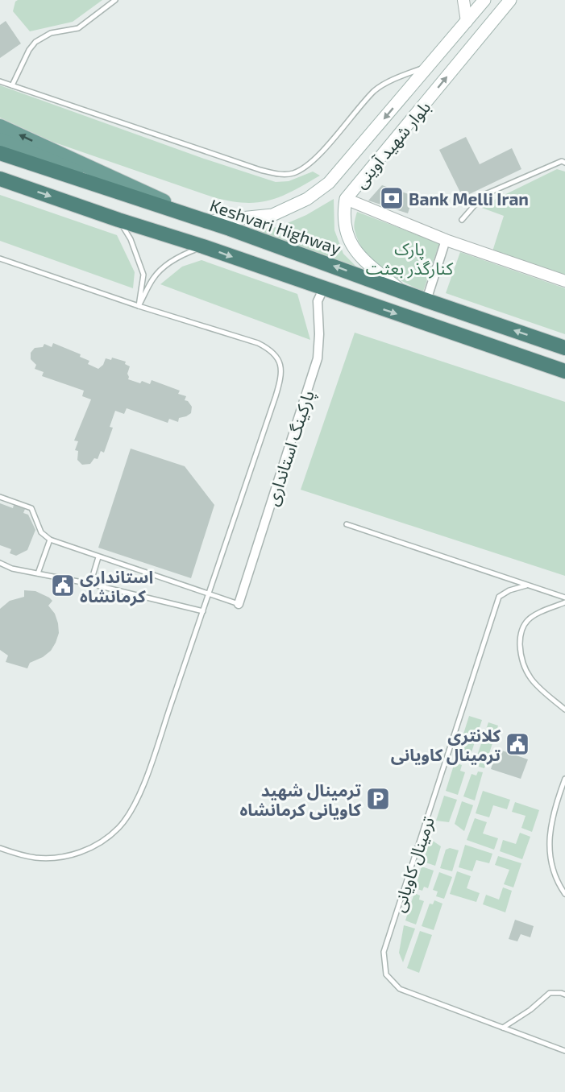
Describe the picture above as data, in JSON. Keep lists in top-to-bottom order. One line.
{"streets":{"highway":["Keshvari Highway"],"main road":["بلوار شهید آوینی"],"street":["پارکینگ استانداری"],"lane":["ترمینال کاویانی"]},"crossings":[["بلوار شهید آوینی","Keshvari Highway"]],"parks":["پارک کنارگذر بعثت"],"places":{"bank":["Bank Melli Iran"],"public building":["استانداری کرمانشاه","کلانتری ترمینال کاویانی"],"parking":["ترمینال شهید کاویانی کرمانشاه"]}}
